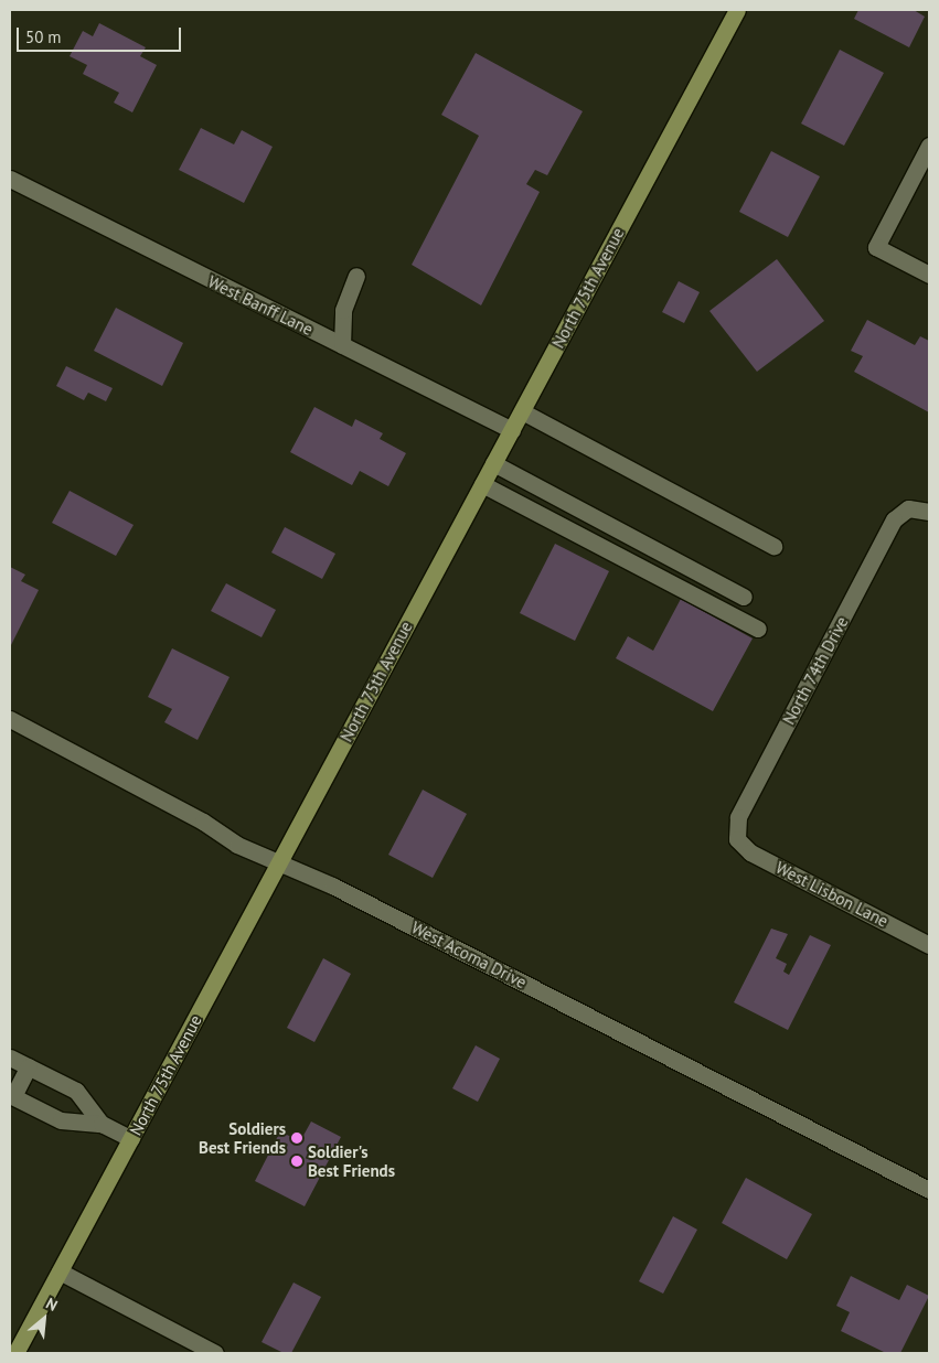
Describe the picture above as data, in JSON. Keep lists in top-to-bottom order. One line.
{"streets":{"main road":["North 75th Avenue"],"street":["West Banff Lane","North 74th Drive","West Lisbon Lane","West Acoma Drive"]},"crossings":[["North 75th Avenue","West Banff Lane"],["North 75th Avenue","West Acoma Drive"],["North 74th Drive","West Lisbon Lane"]],"places":["Soldiers Best Friends","Soldier's Best Friends"],"scale_bar":"50 m","north":"top right"}
